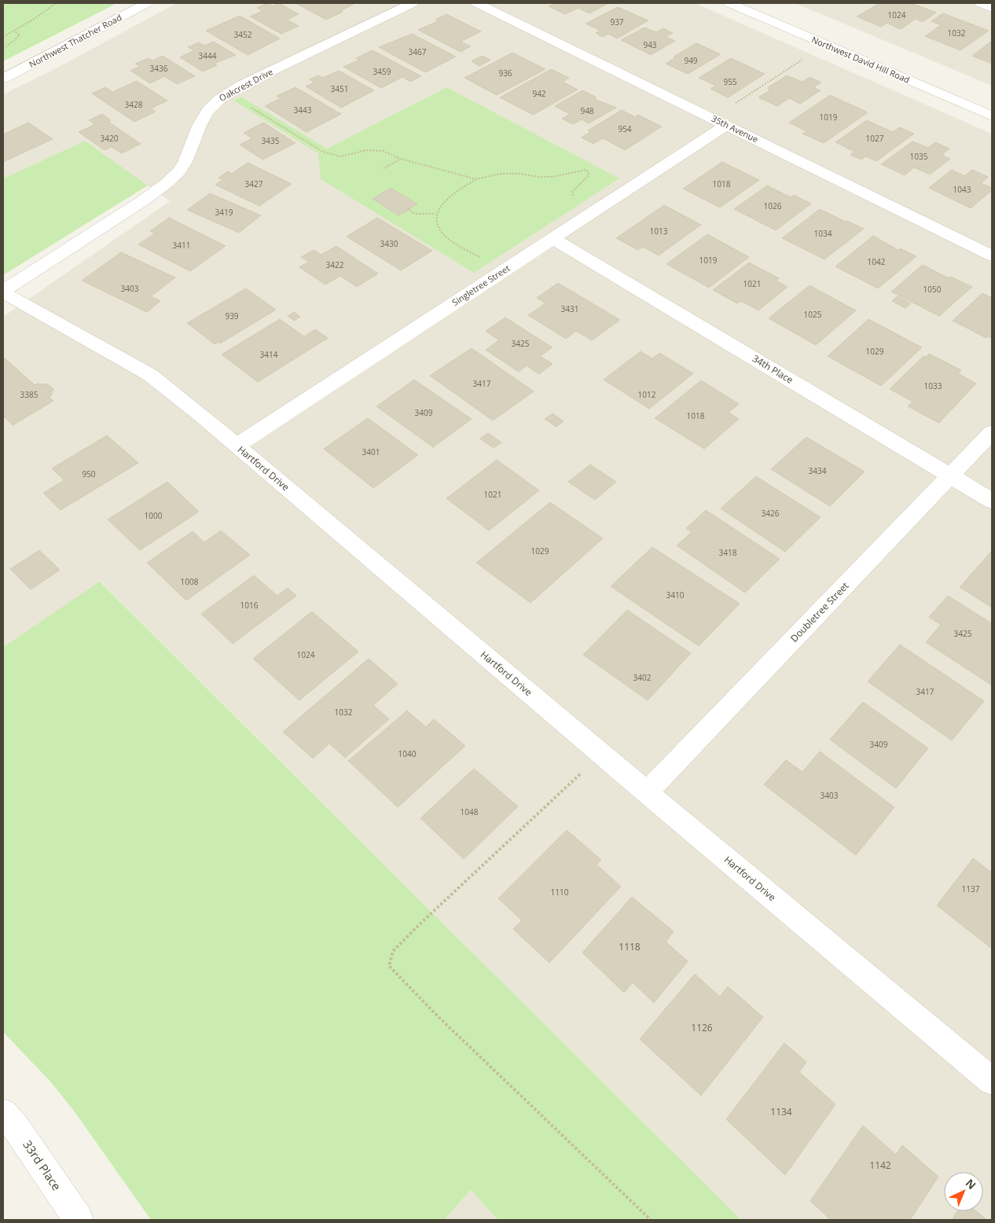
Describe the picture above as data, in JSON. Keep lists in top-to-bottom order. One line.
{"streets":{"street":["Northwest Thatcher Road","Northwest David Hill Road","Oakcrest Drive","35th Avenue","Singletree Street","34th Place","Hartford Drive","Doubletree Street","33rd Place"]},"crossings":[["Oakcrest Drive","Hartford Drive"],["35th Avenue","Singletree Street"],["Singletree Street","34th Place"],["Singletree Street","Hartford Drive"],["34th Place","Doubletree Street"],["Hartford Drive","Doubletree Street"]],"house_numbers":["1024","937","1032","3452","943","3467","3444","949","3436","3459","936","955","3451","942","3428","3443","948","1019","954","3420","1027","3435","1035","3427","1018","1043","1026","3419","1013","1034","3430","3411","1019","1042","3422","1021","3403","1050","3431","1025","939","3425","1029","3414","3417","1033","3385","1012","3409","1018","3401","3434","950","1021","3426","1000","1029","3418","1008","3410","1016","3425","1024","3402","3417","1032","3409","1040","3403","1048","1137","1110","1118","1126","1134","1142"],"north":"top right"}
